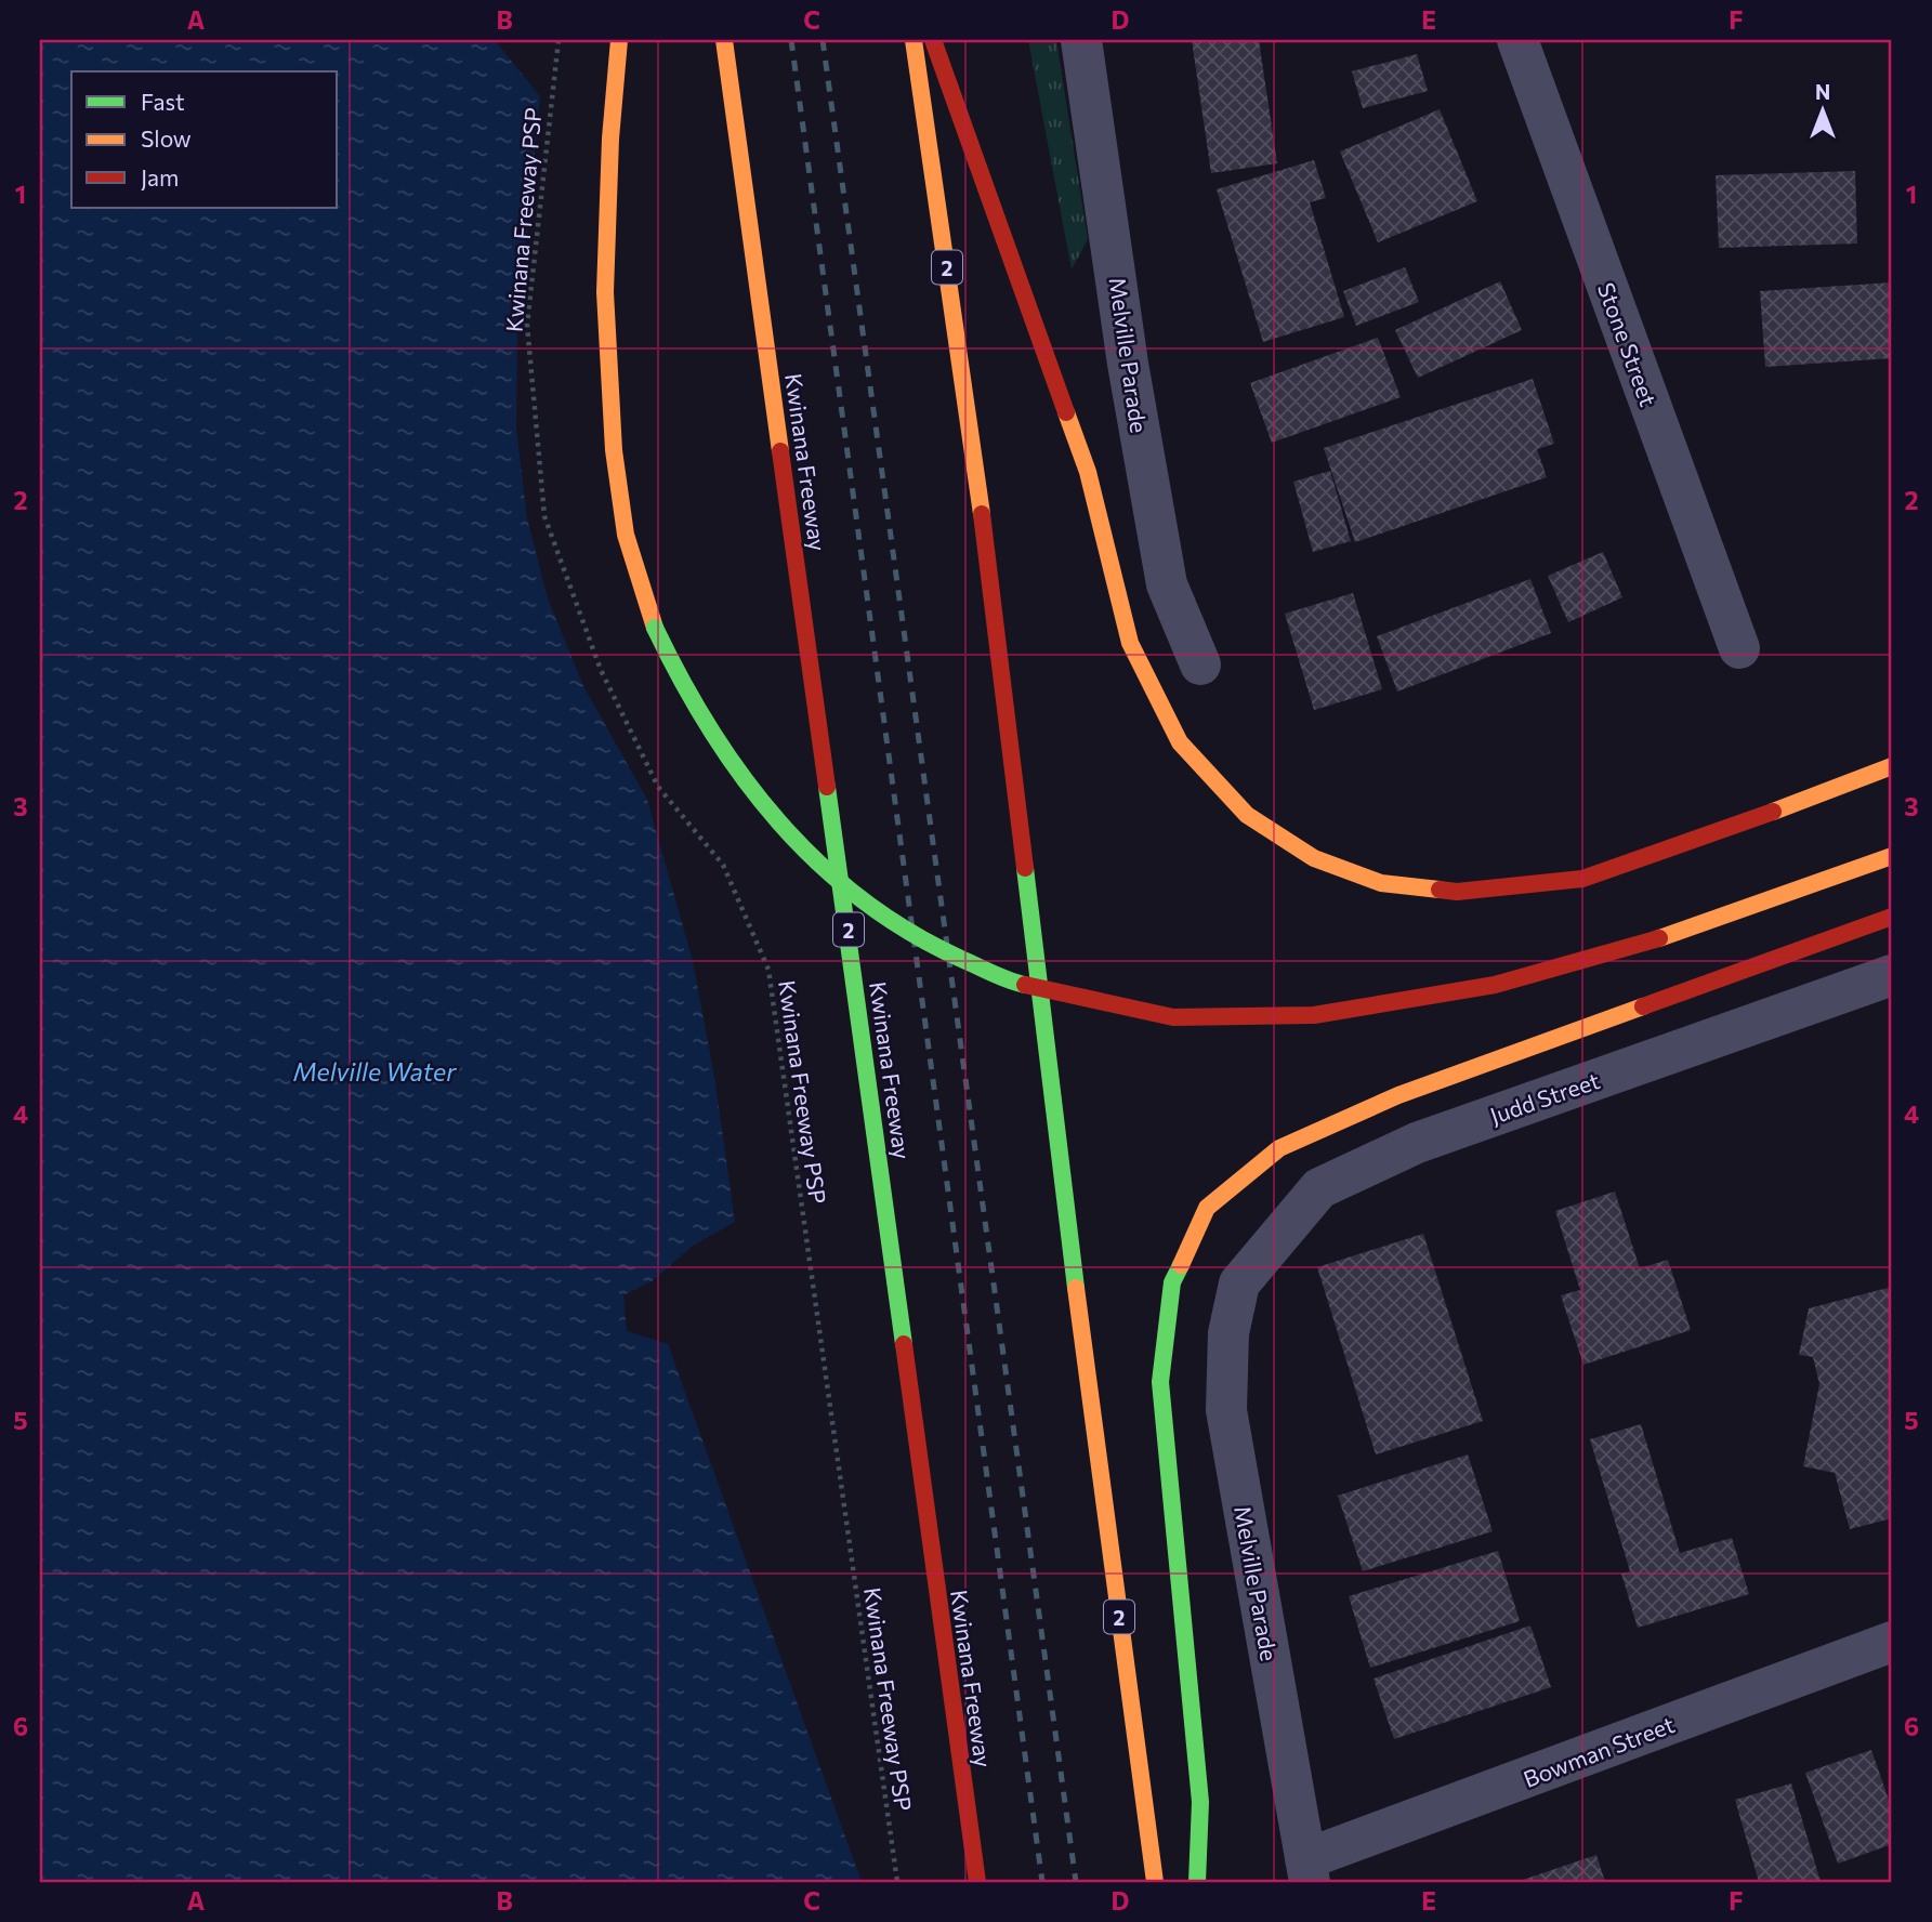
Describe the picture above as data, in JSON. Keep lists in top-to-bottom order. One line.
{"streets":{"highway":["2","Kwinana Freeway"],"street":["Stone Street","Melville Parade","Judd Street","Bowman Street"],"path":["Kwinana Freeway PSP"]},"crossings":[["Melville Parade","Judd Street"],["Melville Parade","Bowman Street"]],"water":["Melville Water"],"legend":["Fast","Slow","Jam"],"north":"top","grid":{"columns":["A","B","C","D","E","F"],"rows":["1","2","3","4","5","6"]}}
